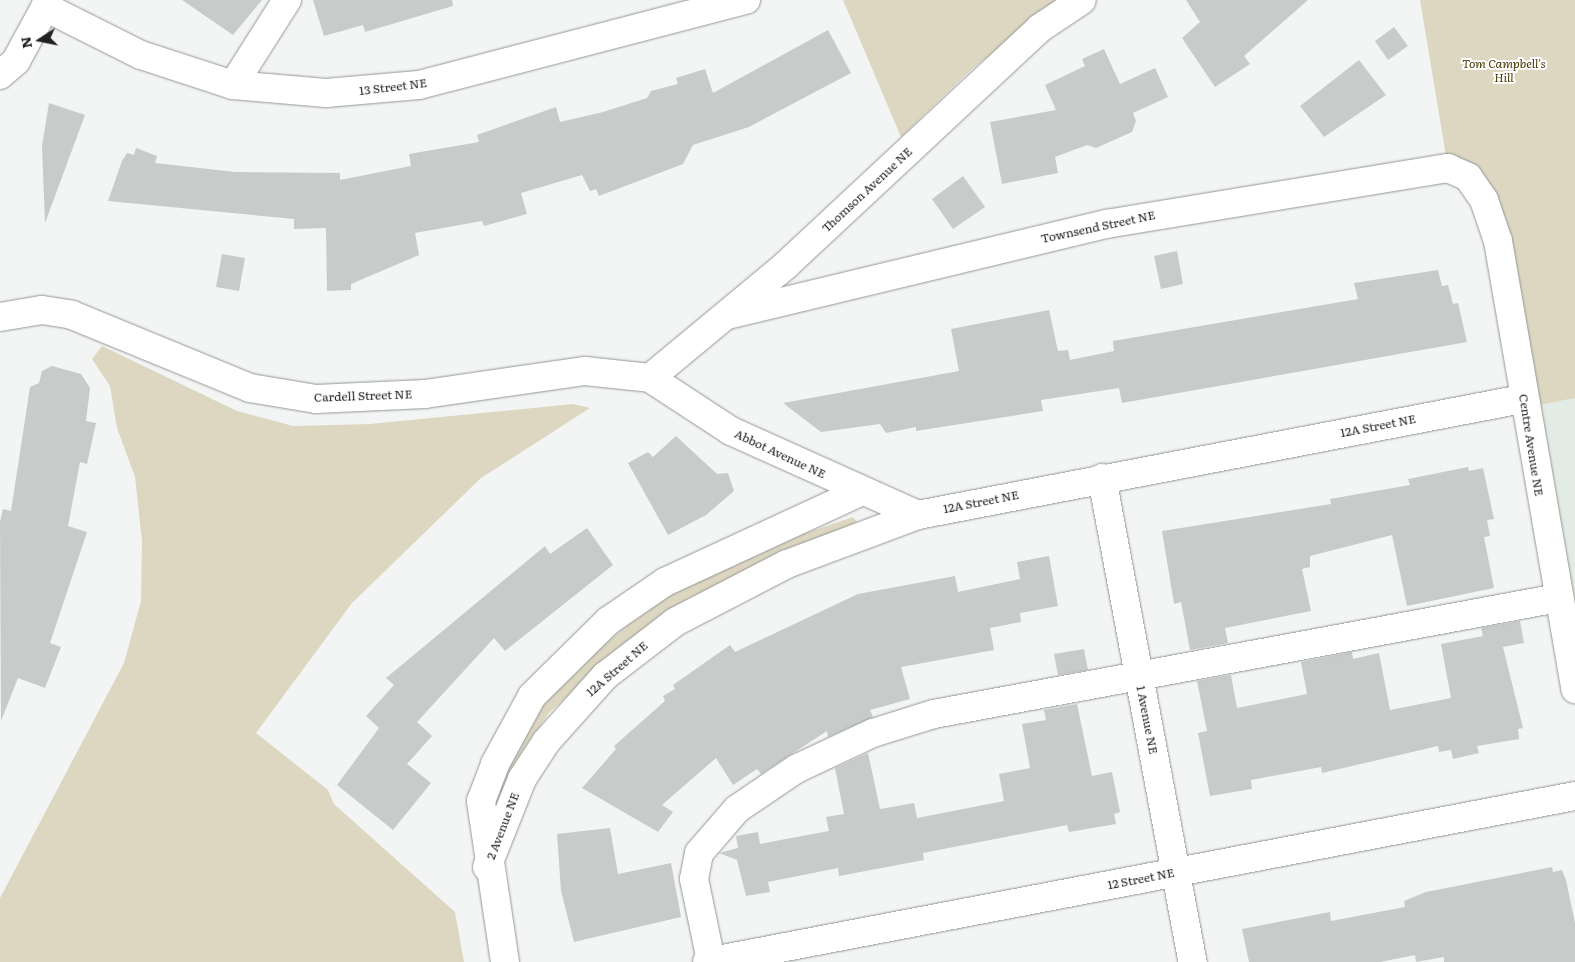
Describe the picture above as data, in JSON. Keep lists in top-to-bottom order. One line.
{"streets":{"street":["13 Street NE","Thomson Avenue NE","Townsend Street NE","Cardell Street NE","12A Street NE","Centre Avenue NE","Abbot Avenue NE","1 Avenue NE","2 Avenue NE","12 Street NE"]},"crossings":[["Thomson Avenue NE","Townsend Street NE"],["Thomson Avenue NE","Cardell Street NE"],["Thomson Avenue NE","Abbot Avenue NE"],["Townsend Street NE","Centre Avenue NE"],["Cardell Street NE","Abbot Avenue NE"],["12A Street NE","Centre Avenue NE"],["12A Street NE","Abbot Avenue NE"],["12A Street NE","1 Avenue NE"],["12A Street NE","2 Avenue NE"],["1 Avenue NE","12 Street NE"]],"parks":["Tom Campbell's Hill"],"north":"left"}
